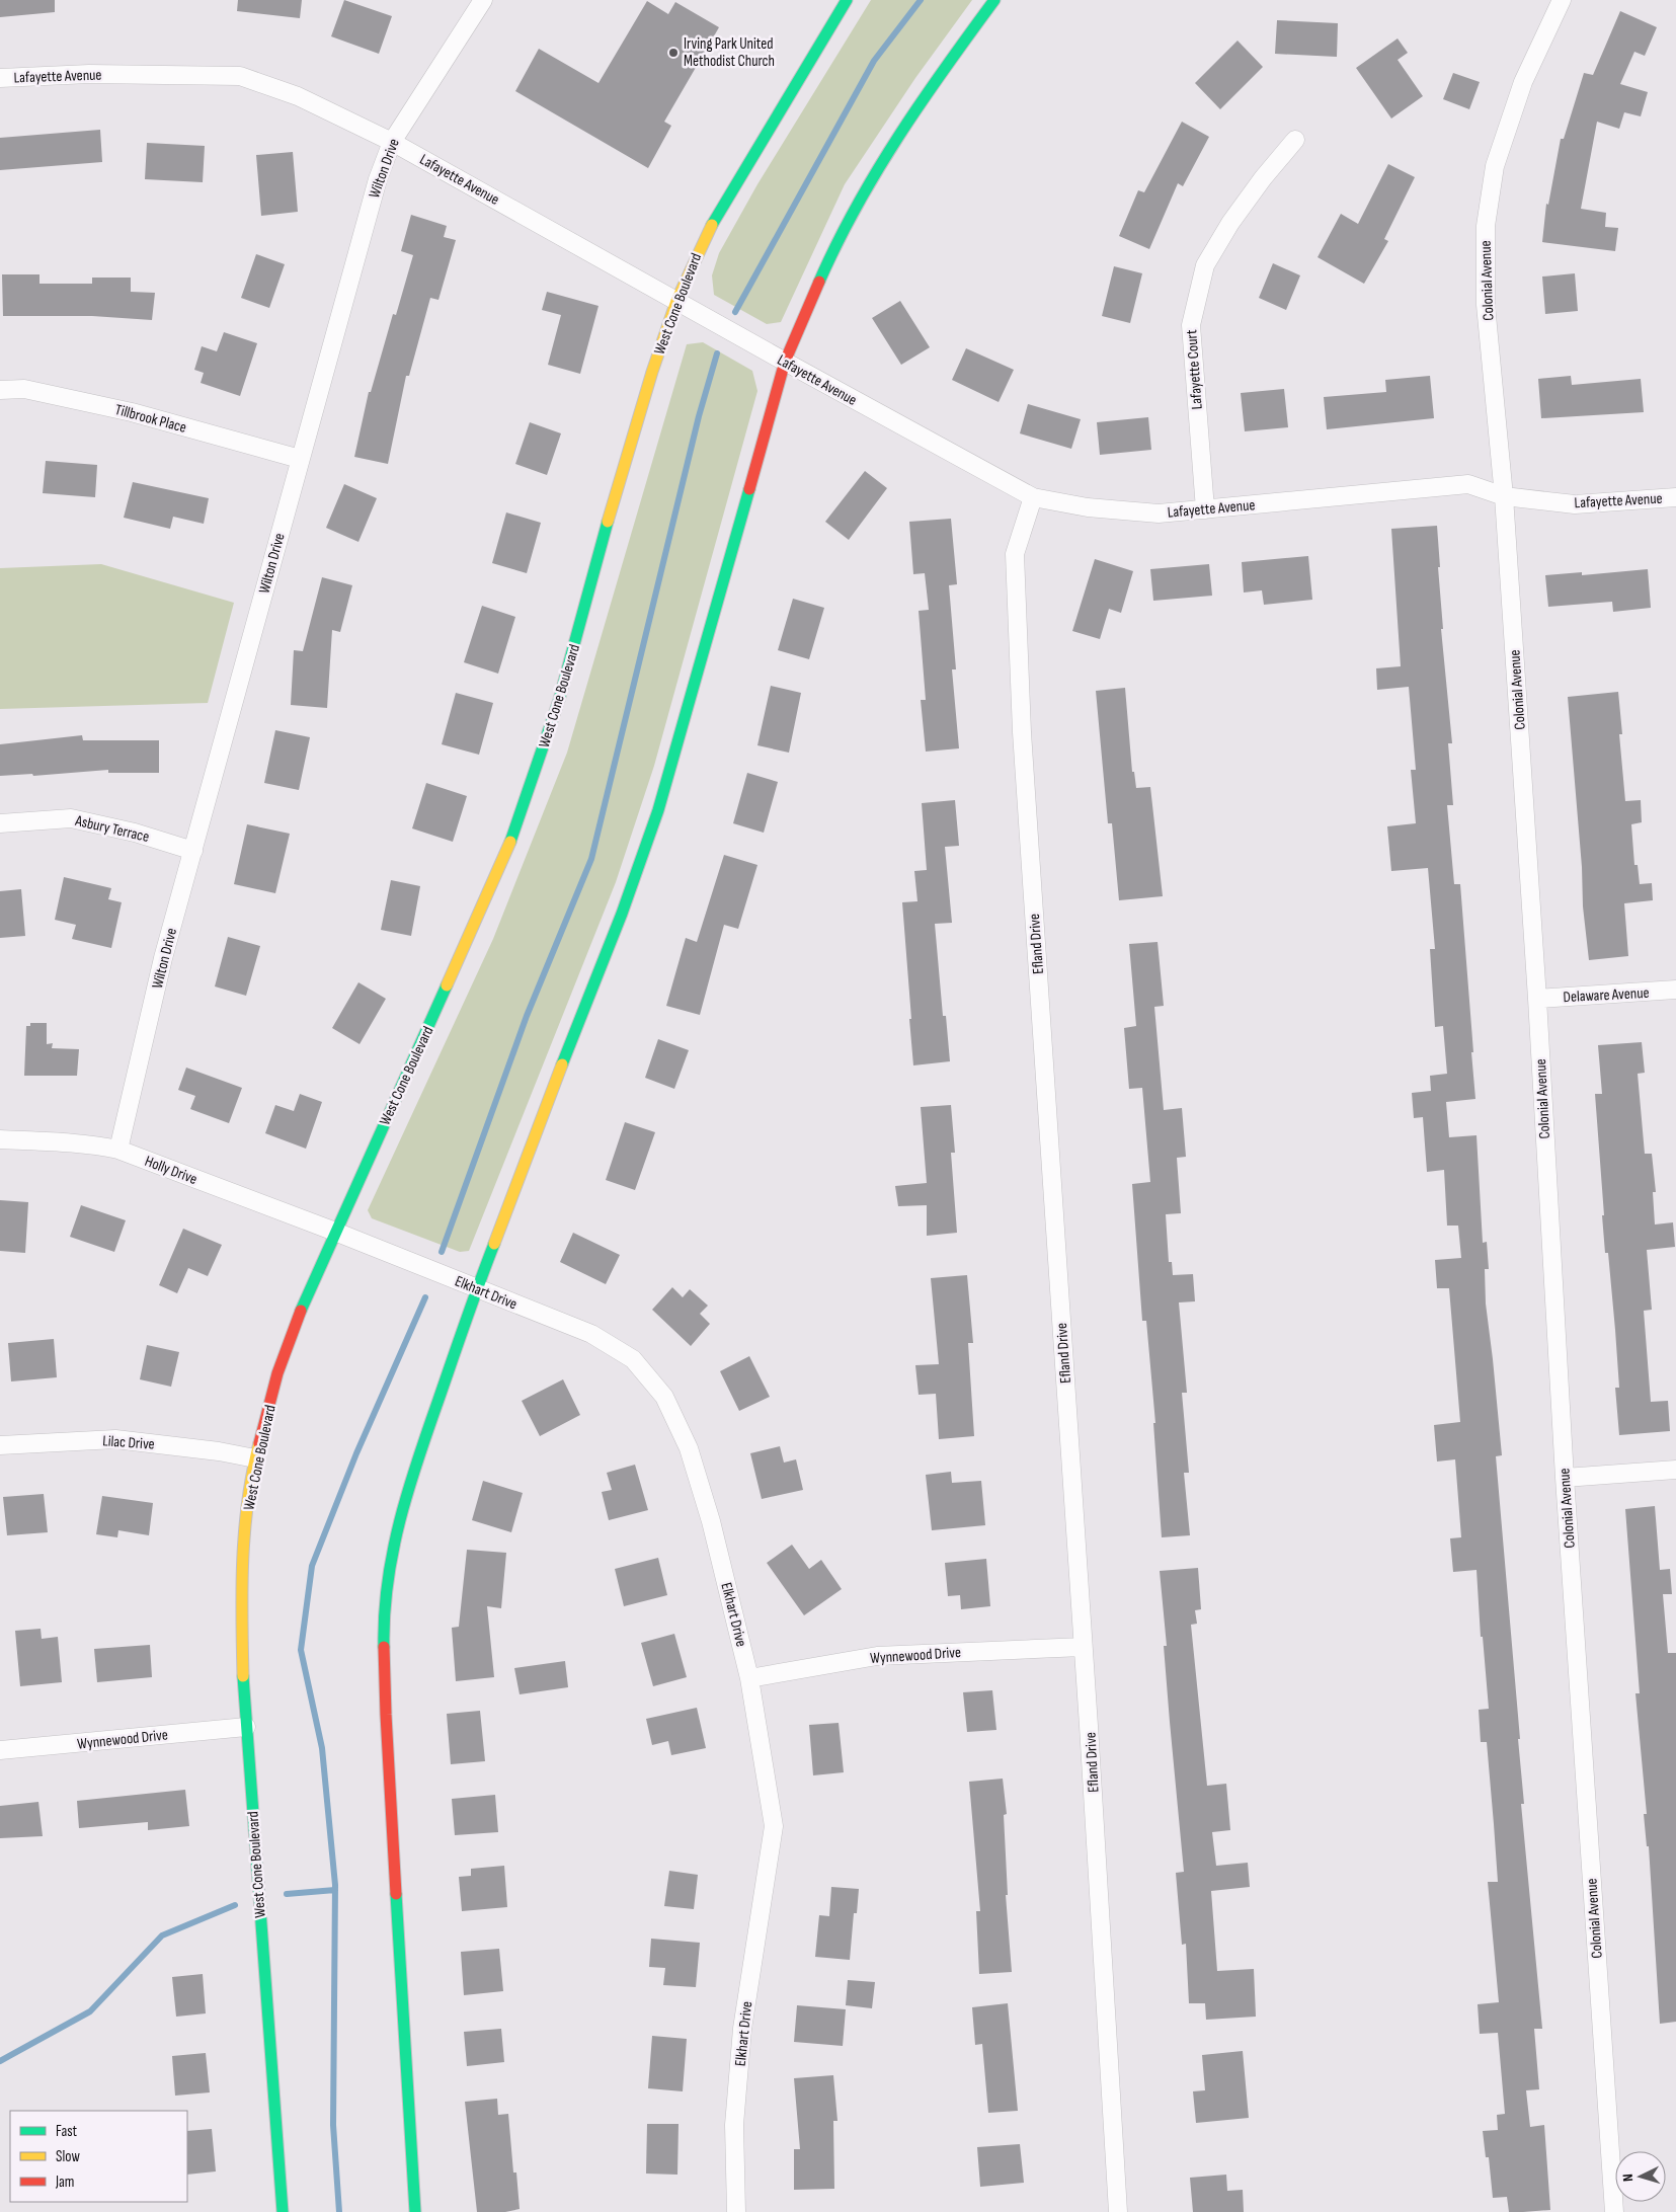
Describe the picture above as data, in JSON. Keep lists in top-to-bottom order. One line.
{"streets":{"main road":["West Cone Boulevard"],"street":["Lafayette Avenue","Wilton Drive","Colonial Avenue","Lafayette Court","Tillbrook Place","Asbury Terrace","Efland Drive","Delaware Avenue","Holly Drive","Elkhart Drive","Lilac Drive","Wynnewood Drive"]},"crossings":[["Lafayette Avenue","Wilton Drive"],["Lafayette Avenue","Colonial Avenue"],["Lafayette Avenue","West Cone Boulevard"],["Lafayette Avenue","Lafayette Court"],["Lafayette Avenue","Efland Drive"],["Wilton Drive","Tillbrook Place"],["Wilton Drive","Asbury Terrace"],["Wilton Drive","Holly Drive"],["Colonial Avenue","Delaware Avenue"],["West Cone Boulevard","Holly Drive"],["West Cone Boulevard","Elkhart Drive"],["West Cone Boulevard","Lilac Drive"],["West Cone Boulevard","Wynnewood Drive"],["Efland Drive","Wynnewood Drive"],["Holly Drive","Elkhart Drive"],["Elkhart Drive","Wynnewood Drive"]],"places":["Irving Park United Methodist Church"],"legend":["Fast","Slow","Jam"],"north":"left"}
